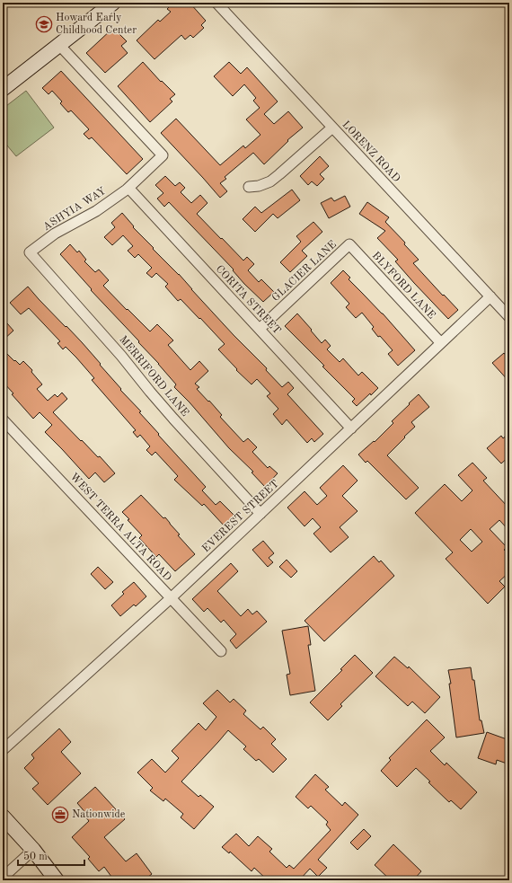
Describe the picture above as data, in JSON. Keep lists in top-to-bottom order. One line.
{"streets":{"street":["LORENZ ROAD","ASHYIA WAY","GLACIER LANE","BLYFORD LANE","CORITA STREET","MERRIFORD LANE","EVEREST STREET","WEST TERRA ALTA ROAD"]},"crossings":[["LORENZ ROAD","EVEREST STREET"],["ASHYIA WAY","CORITA STREET"],["ASHYIA WAY","MERRIFORD LANE"],["GLACIER LANE","BLYFORD LANE"],["GLACIER LANE","CORITA STREET"],["BLYFORD LANE","EVEREST STREET"],["CORITA STREET","EVEREST STREET"],["MERRIFORD LANE","EVEREST STREET"],["EVEREST STREET","WEST TERRA ALTA ROAD"]],"places":{"school or university":["Howard Early Childhood Center"],"office":["Nationwide"]},"scale_bar":"50 m"}
